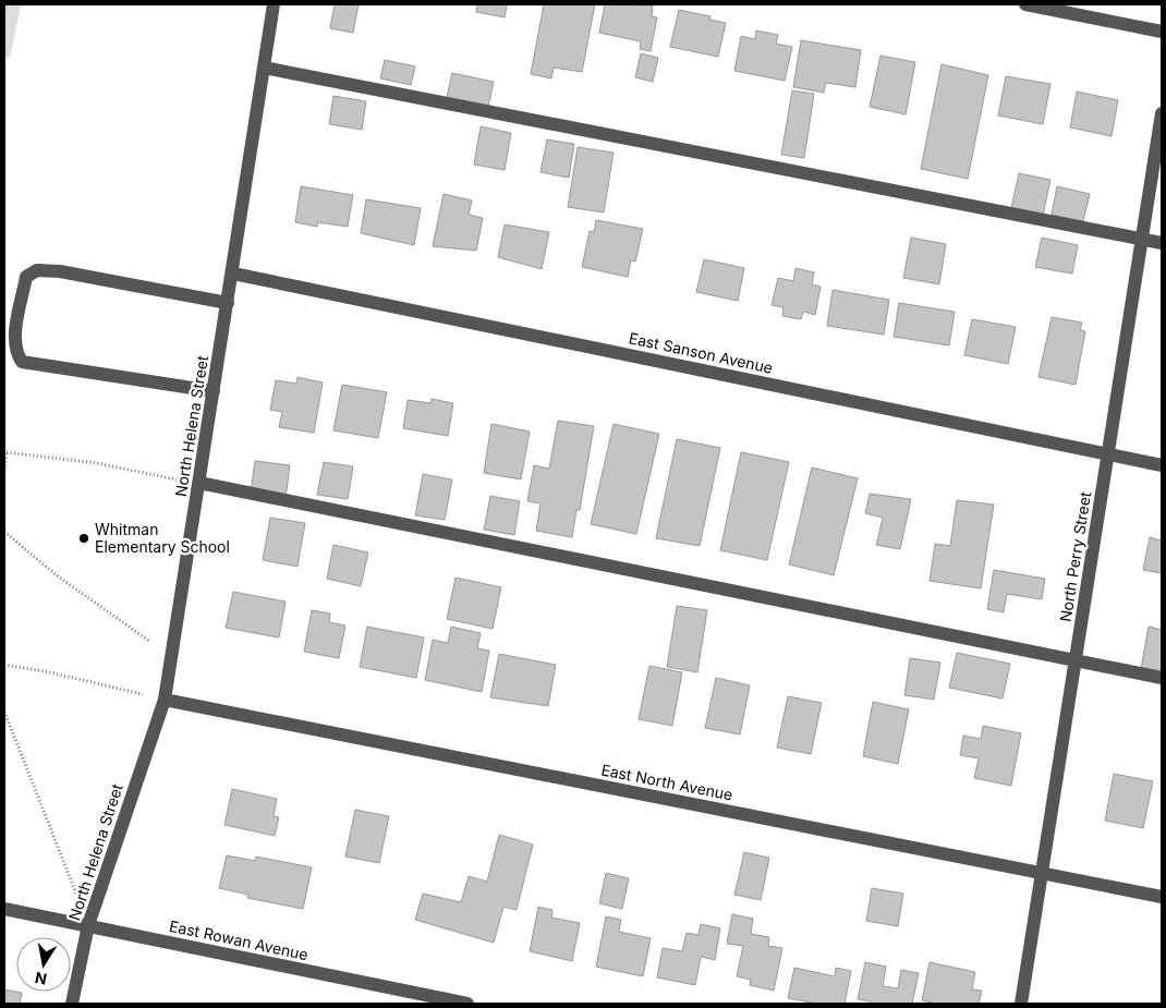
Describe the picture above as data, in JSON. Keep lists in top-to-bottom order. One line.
{"streets":{"street":["East Sanson Avenue","North Helena Street","North Perry Street","East North Avenue","East Rowan Avenue"]},"crossings":[["East Sanson Avenue","North Helena Street"],["East Sanson Avenue","North Perry Street"],["North Helena Street","East North Avenue"],["North Helena Street","East Rowan Avenue"],["North Perry Street","East North Avenue"]],"places":["Whitman Elementary School"],"north":"bottom"}
